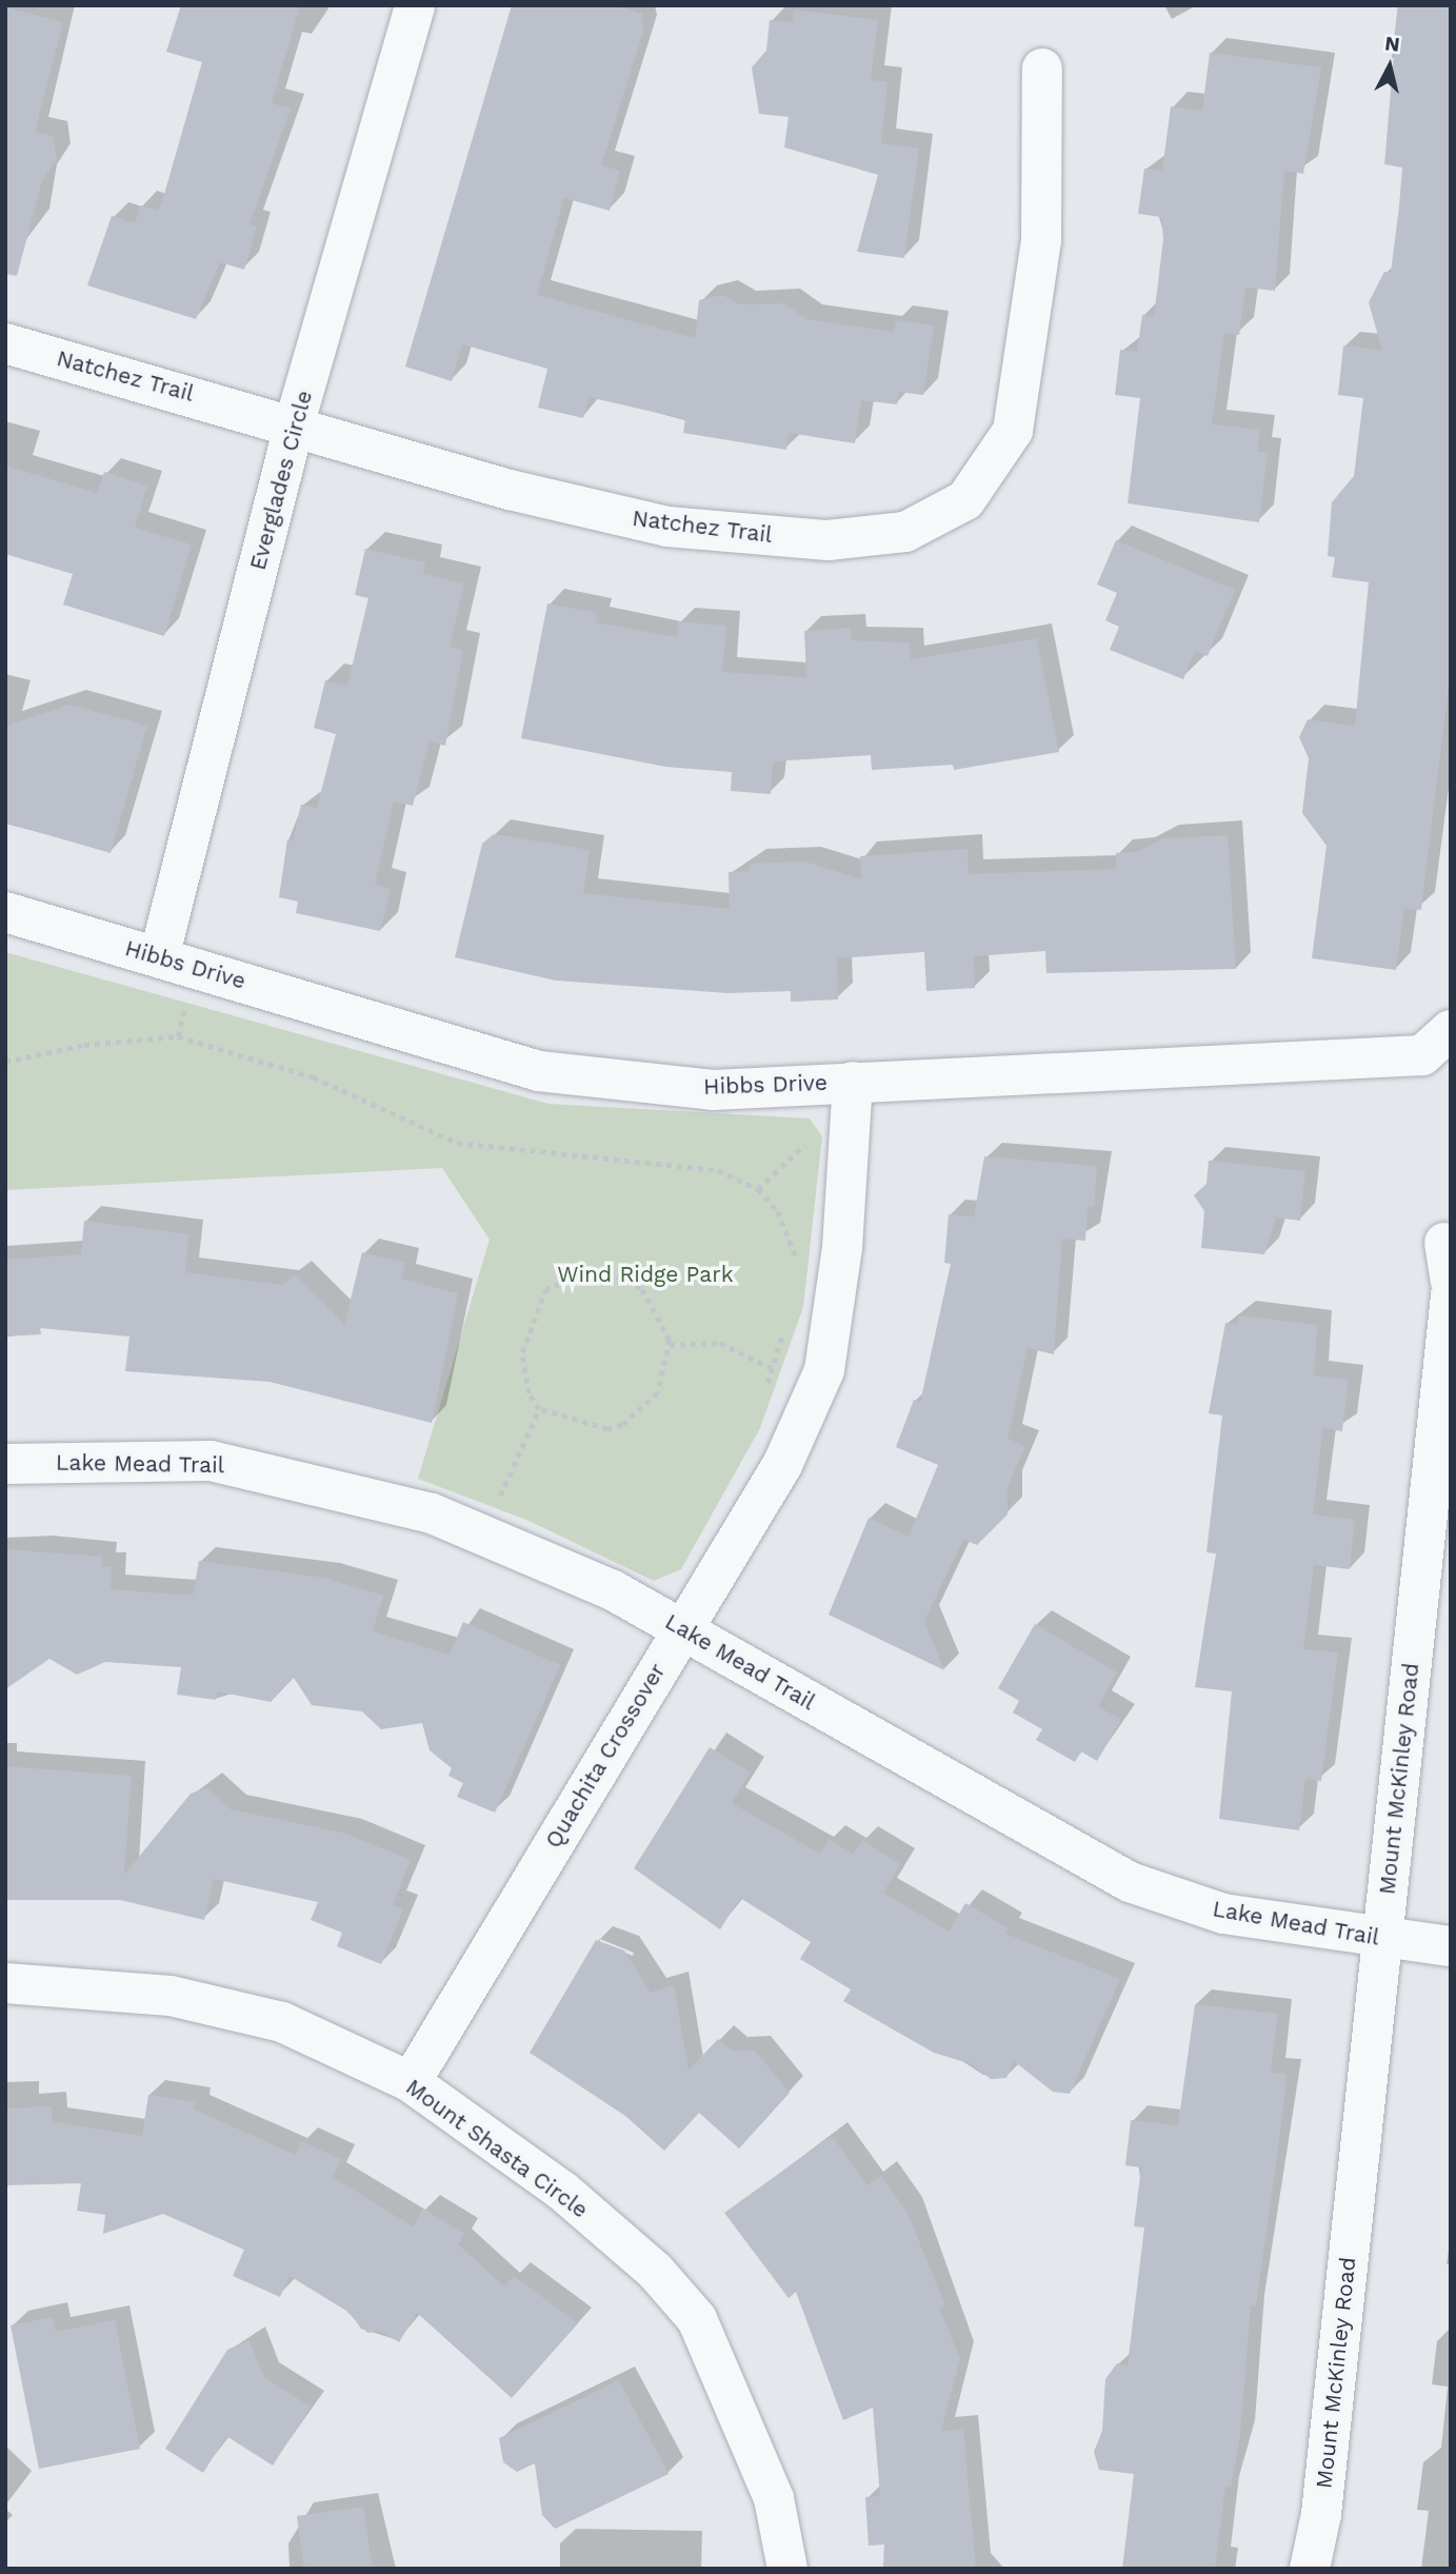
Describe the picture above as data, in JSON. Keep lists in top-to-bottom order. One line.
{"streets":{"street":["Natchez Trail","Everglades Circle","Hibbs Drive","Lake Mead Trail","Quachita Crossover","Mount McKinley Road","Mount Shasta Circle"]},"crossings":[["Natchez Trail","Everglades Circle"],["Everglades Circle","Hibbs Drive"],["Hibbs Drive","Quachita Crossover"],["Lake Mead Trail","Quachita Crossover"],["Lake Mead Trail","Mount McKinley Road"],["Quachita Crossover","Mount Shasta Circle"]],"parks":["Wind Ridge Park"],"north":"top"}
